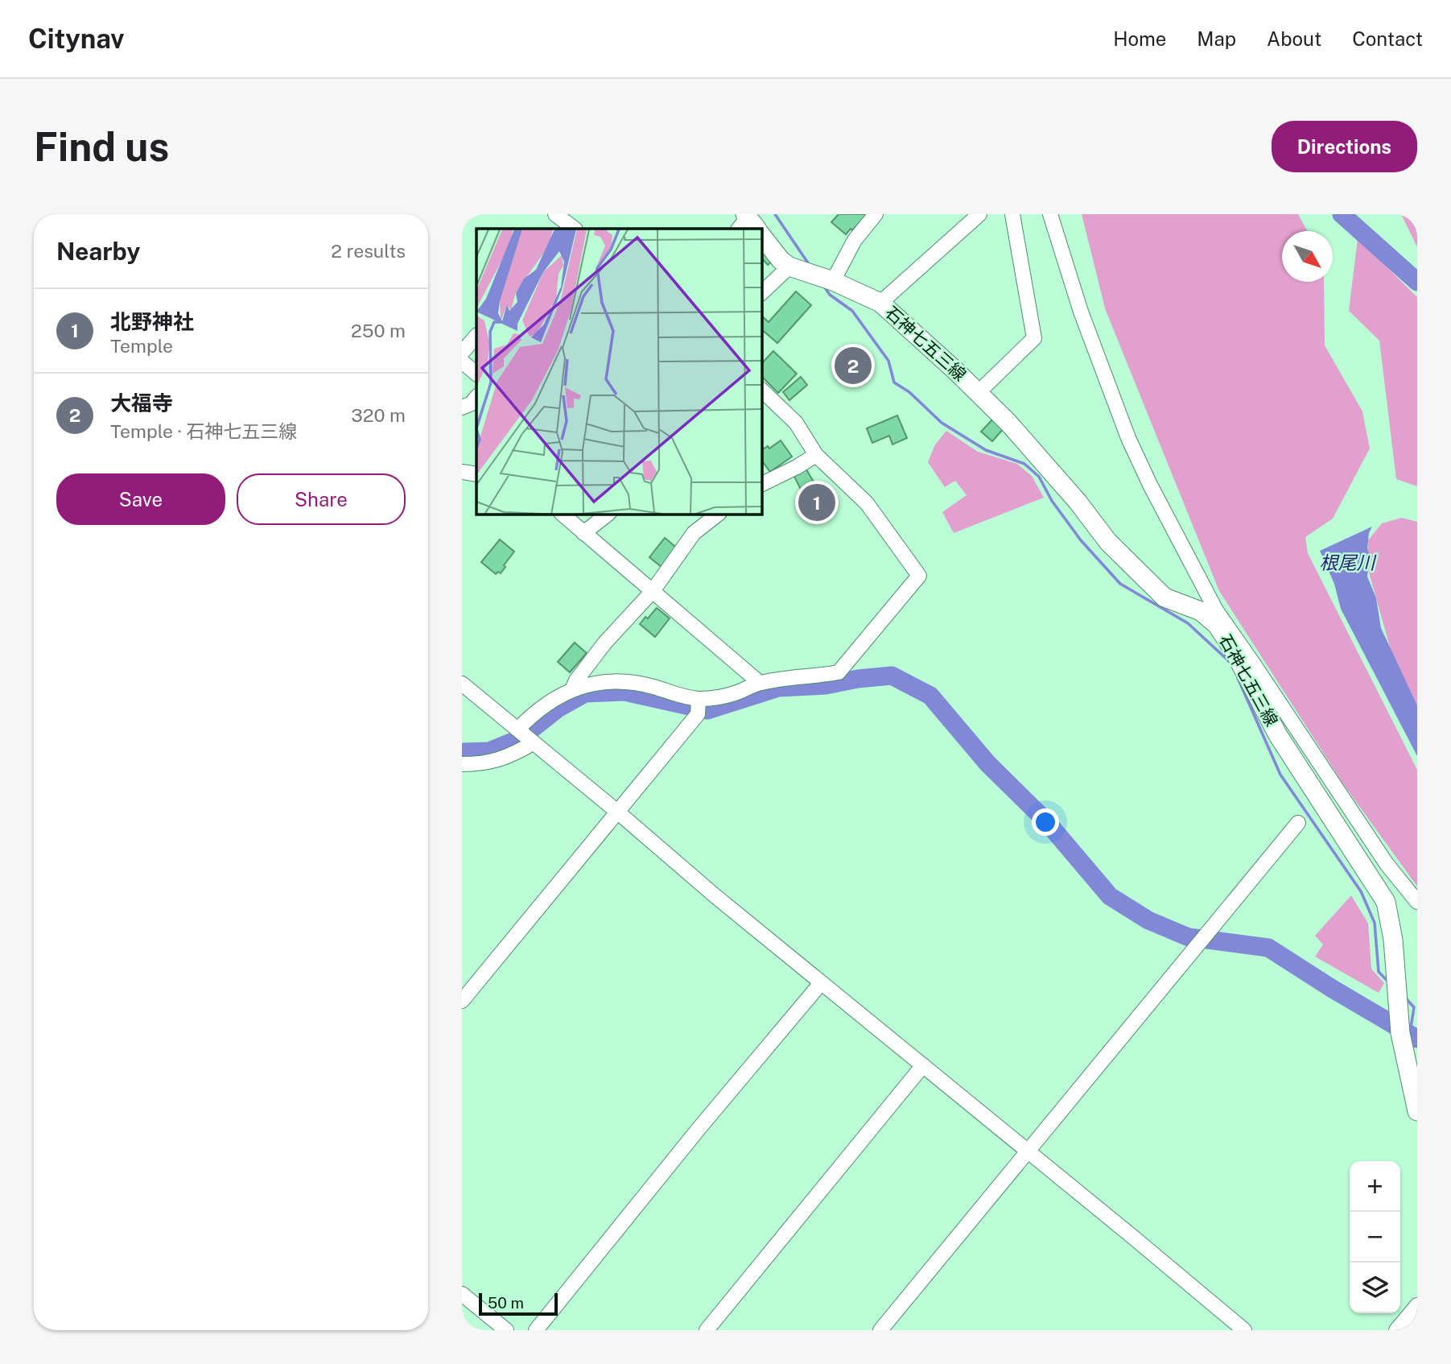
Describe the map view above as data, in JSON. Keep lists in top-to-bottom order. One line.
{"streets":{"main road":["石神七五三線"]},"water":["根尾川"],"scale_bar":"50 m","north":"bottom right","page":{"header":"Citynav","nav":["Home","Map","About","Contact"],"buttons":["Directions",["Save","Share"]],"title":"Find us","heading":["Nearby","2 results"],"list":[{"mark":"1","name":"北野神社","note":"Temple","value":"250 m"},{"mark":"2","name":"大福寺","note":"Temple · 石神七五三線","value":"320 m"}],"pins":["2","1"],"map_buttons":["+","−"],"scale":"50 m"}}
